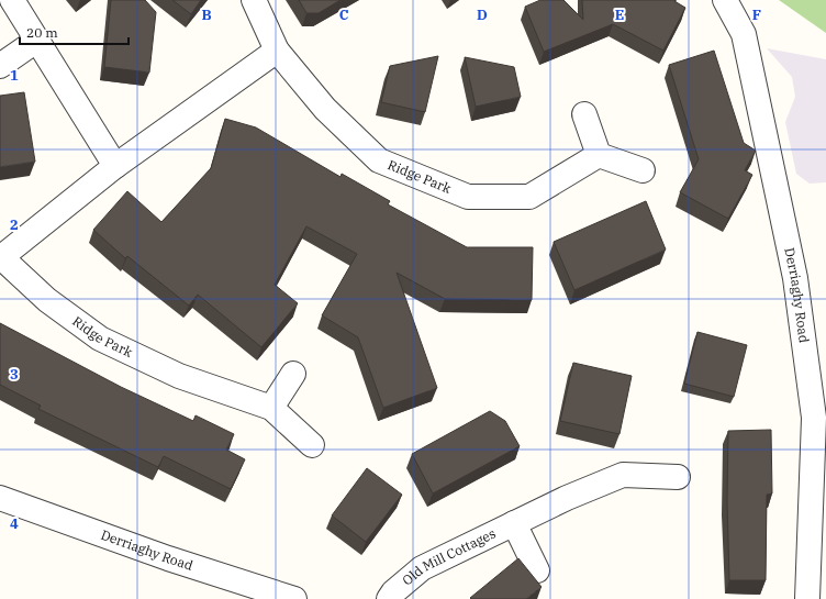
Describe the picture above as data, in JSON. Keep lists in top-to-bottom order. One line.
{"streets":{"street":["Ridge Park","Derriaghy Road","Old Mill Cottages"]},"scale_bar":"20 m","grid":{"columns":["B","C","D","E","F"],"rows":["1","2","3","4"]}}
